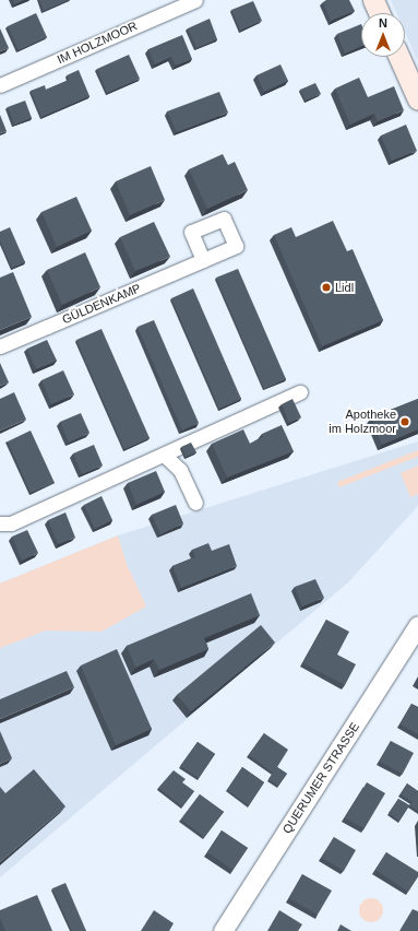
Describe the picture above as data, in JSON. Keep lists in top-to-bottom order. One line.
{"streets":{"street":["IM HOLZMOOR","GÜLDENKAMP","QUERUMER STRASSE"]},"places":["Lidl","Apotheke im Holzmoor"],"north":"top"}
